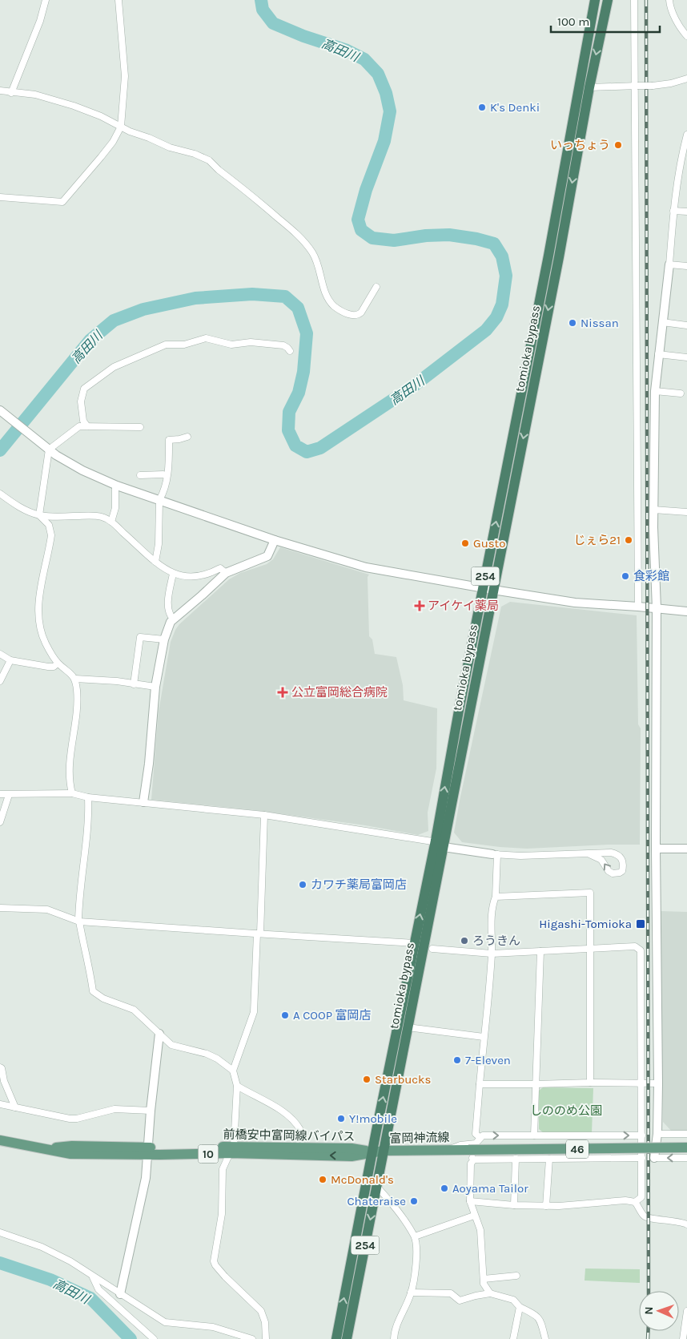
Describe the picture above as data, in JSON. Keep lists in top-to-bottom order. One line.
{"streets":{"highway":["tomioka bypass","254"],"main road":["前橋安中富岡線バイパス","富岡神流線","46","10"]},"crossings":[["tomioka bypass","前橋安中富岡線バイパス"],["tomioka bypass","富岡神流線"],["前橋安中富岡線バイパス","富岡神流線"],["富岡神流線","46"]],"water":["高田川"],"parks":["しののめ公園"],"places":{"other":["K's Denki","いっちょう","Nissan","じぇら21","Gusto","食彩館","カワチ薬局富岡店","ろうきん","A COOP 富岡店","7-Eleven","Starbucks","Y!mobile","McDonald's","Aoyama Tailor","Chateraise"],"health":["アイケイ薬局","公立富岡総合病院"],"transit":["Higashi-Tomioka"]},"scale_bar":"100 m","north":"left"}
